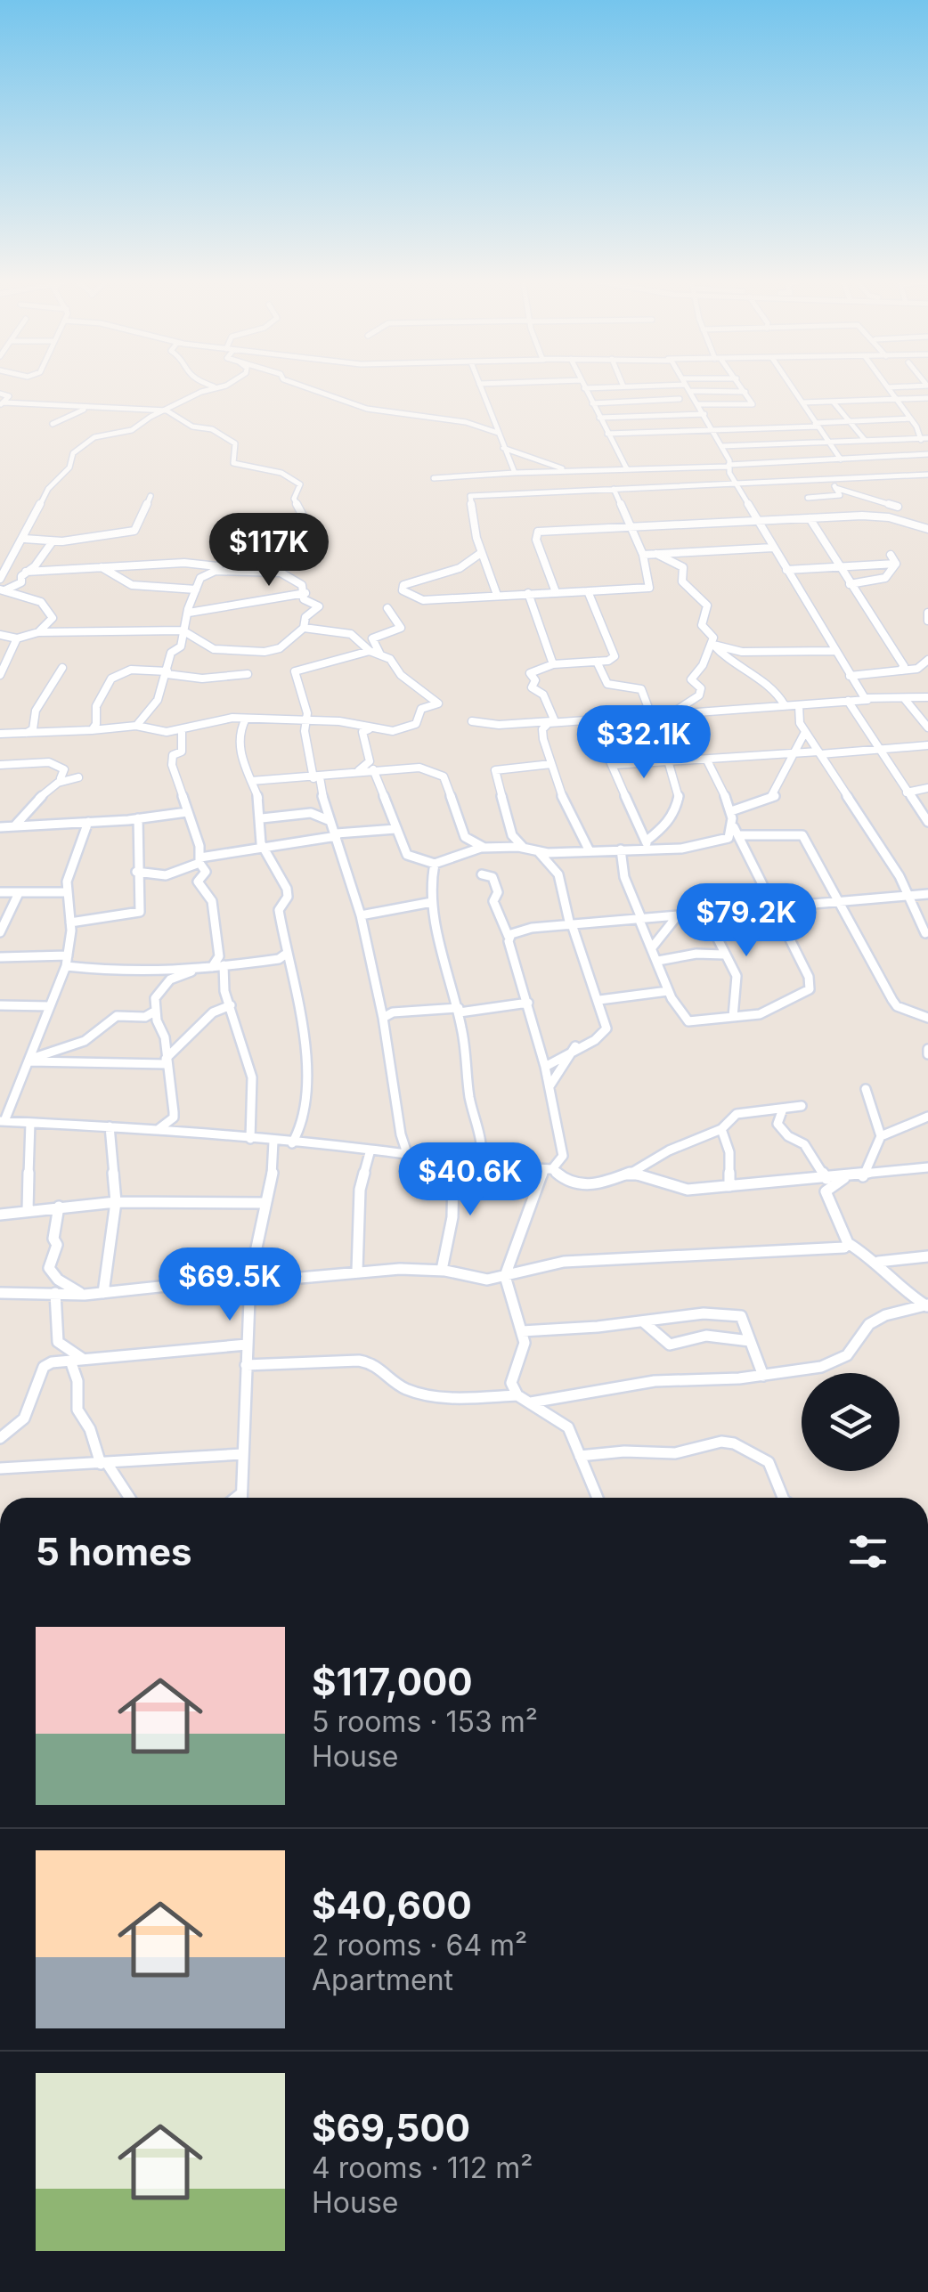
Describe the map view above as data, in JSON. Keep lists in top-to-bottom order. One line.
{"page":{"price":["$117K","$32.1K","$79.2K","$40.6K","$69.5K"],"heading":"5 homes","list":[{"name":"$117,000","note":"5 rooms · 153 m² · House"},{"name":"$40,600","note":"2 rooms · 64 m² · Apartment"},{"name":"$69,500","note":"4 rooms · 112 m² · House"}]}}
